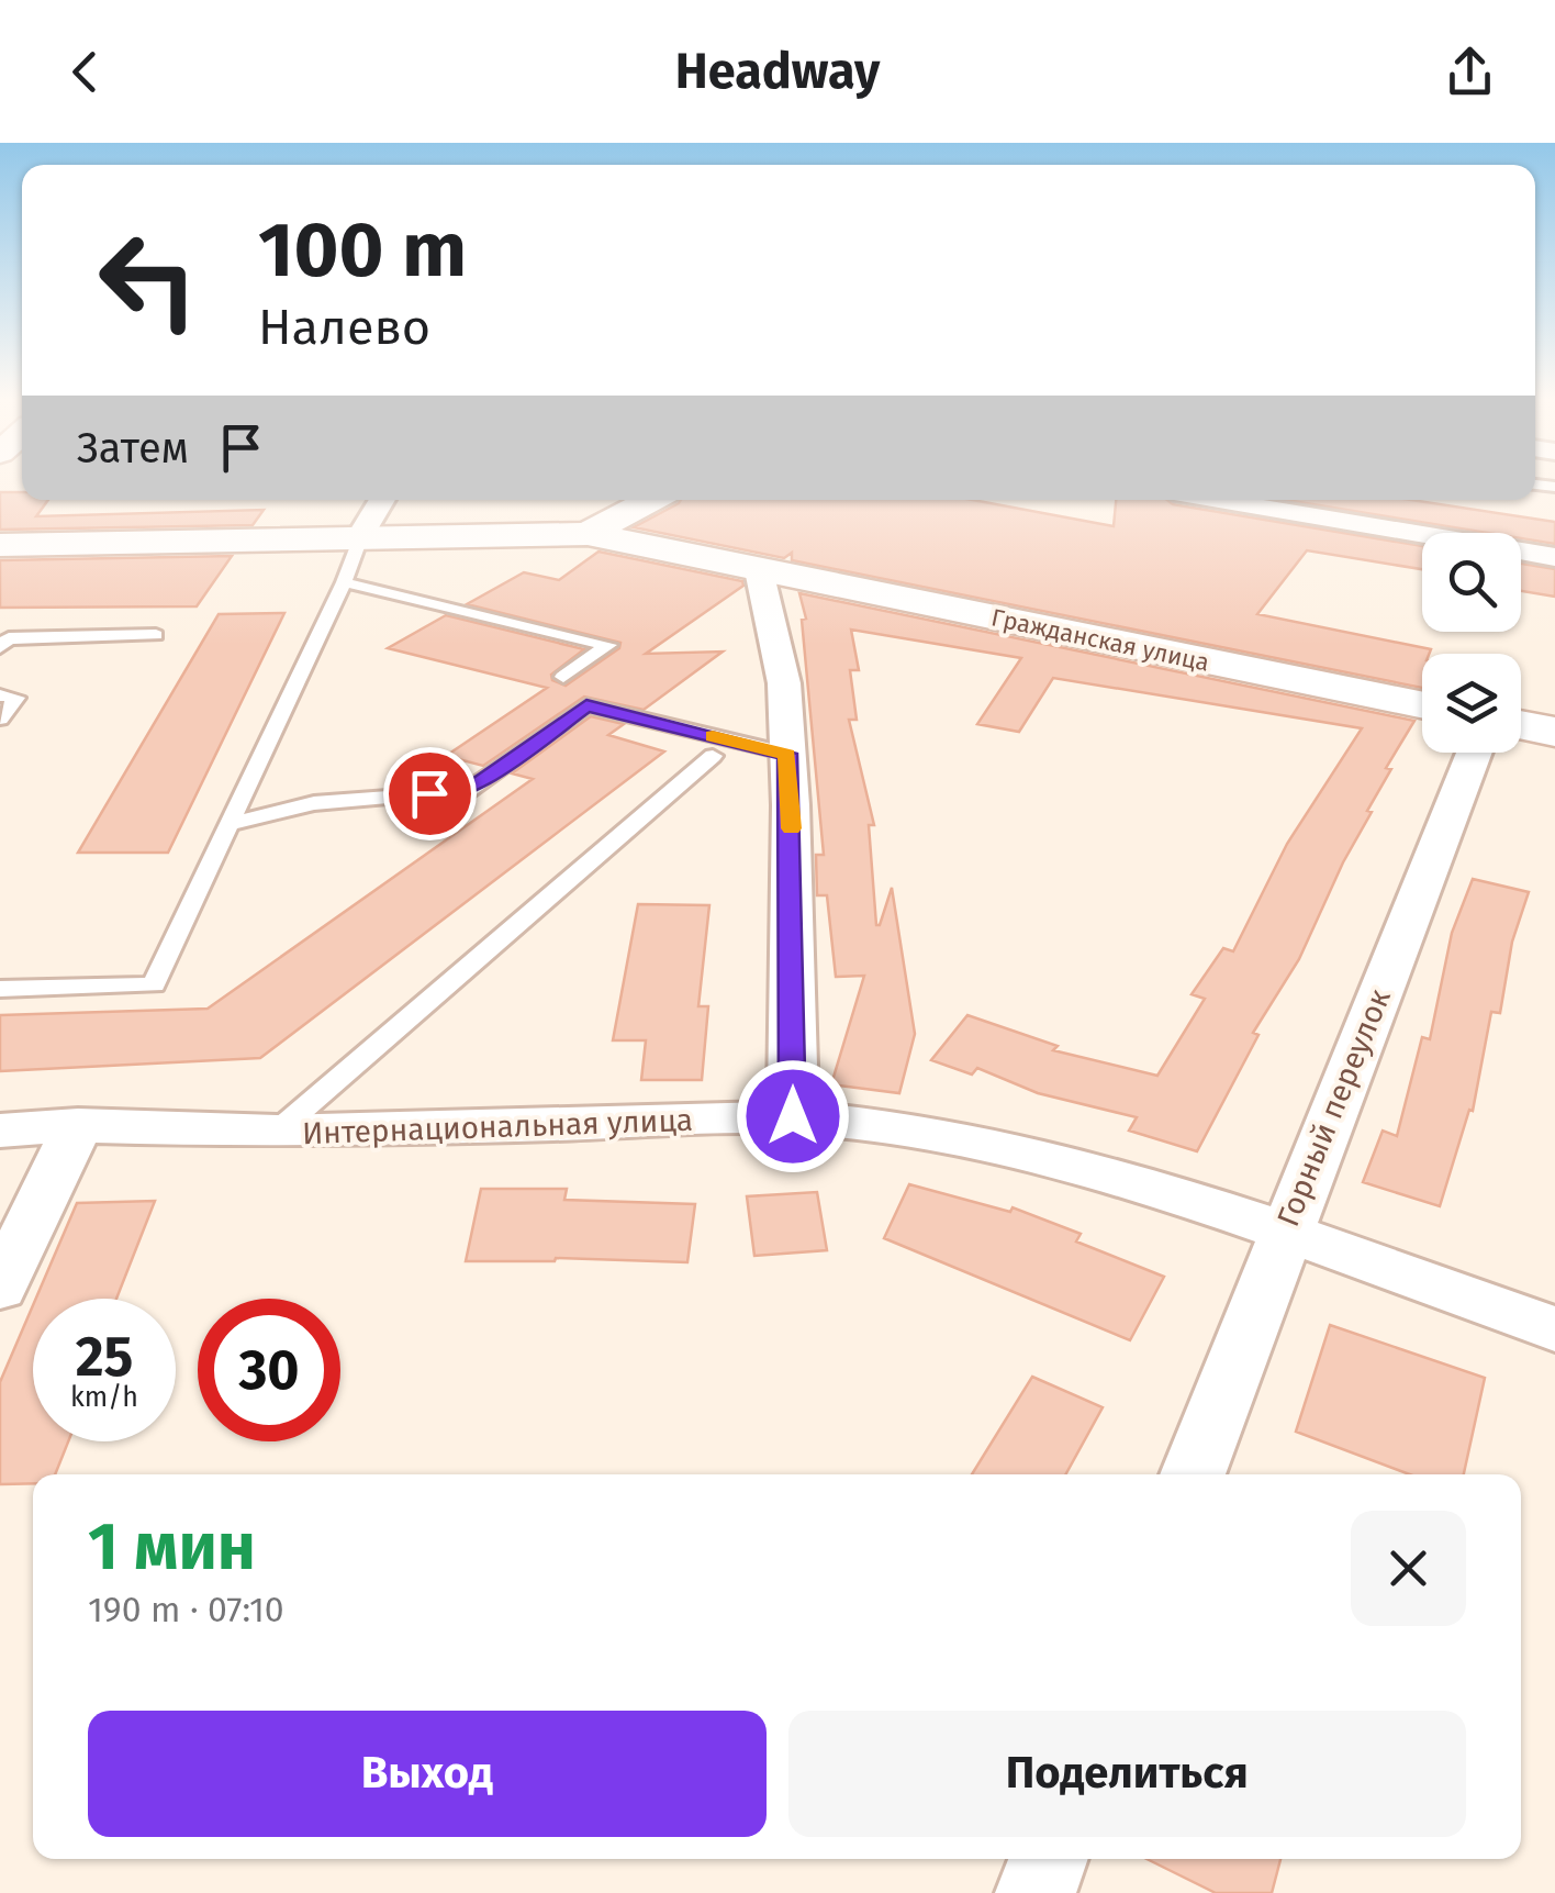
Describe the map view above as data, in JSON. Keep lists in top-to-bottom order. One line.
{"streets":{"street":["Гражданская улица","Горный переулок","Интернациональная улица"]},"crossings":[["Горный переулок","Интернациональная улица"]],"page":{"header":"Headway","turn":["100 m","Налево"],"then":"Затем","speed":"25 km/h","limit":"30","heading":["1 мин","190 m · 07:10"],"buttons":["Выход","Поделиться"]}}
